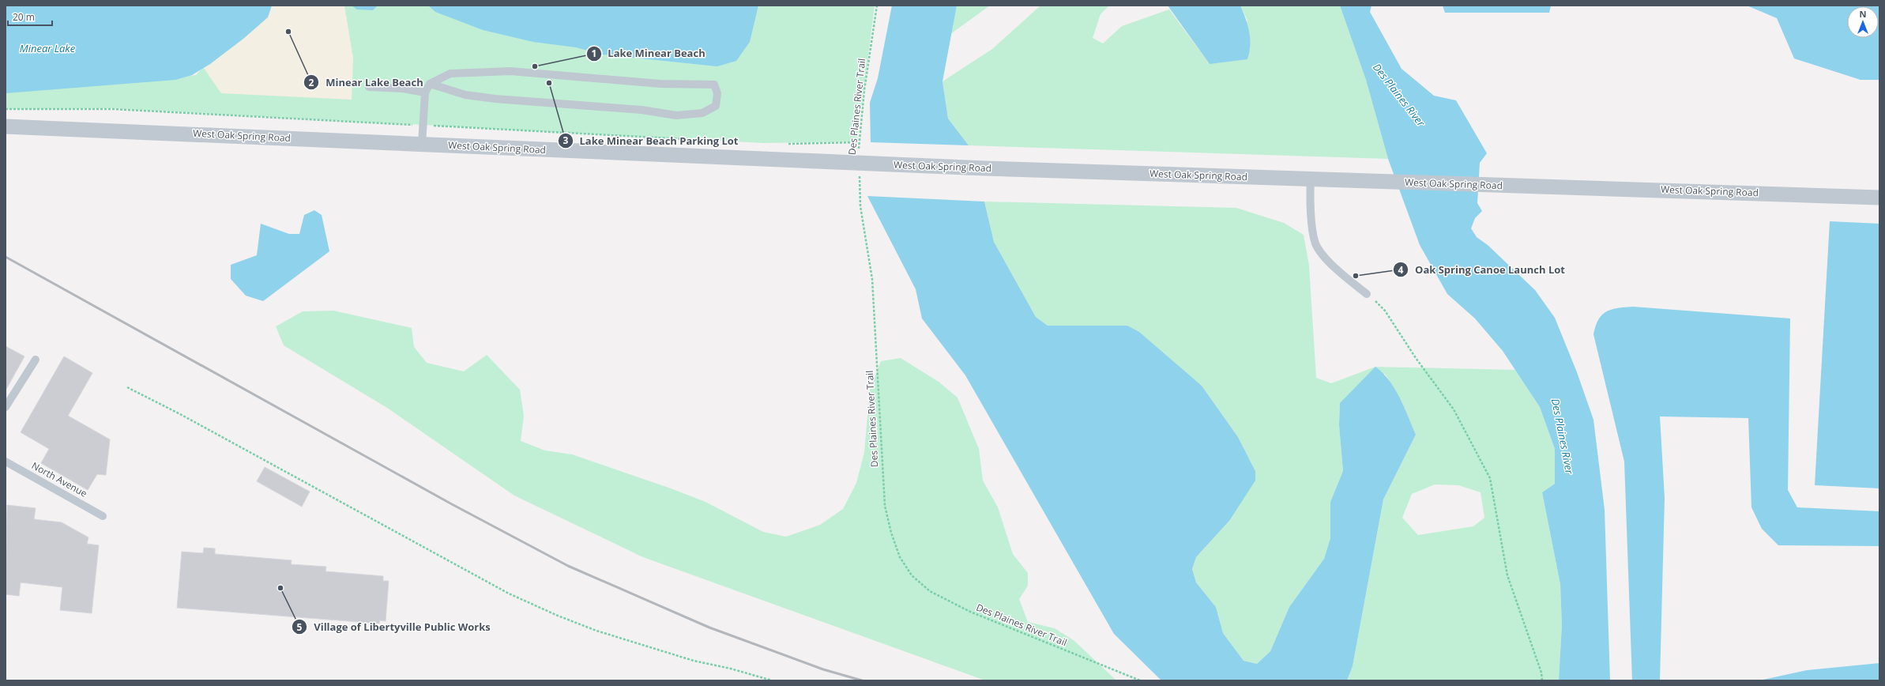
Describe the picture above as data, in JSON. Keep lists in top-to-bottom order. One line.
{"streets":{"street":["West Oak Spring Road"],"lane":["North Avenue"],"path":["Des Plaines River Trail"]},"crossings":[["Des Plaines River Trail","West Oak Spring Road"]],"water":["Minear Lake","Des Plaines River"],"places":["Minear Lake Beach","Lake Minear Beach","Lake Minear Beach Parking Lot","Oak Spring Canoe Launch Lot","Village of Libertyville Public Works"],"scale_bar":"20 m","north":"top"}
